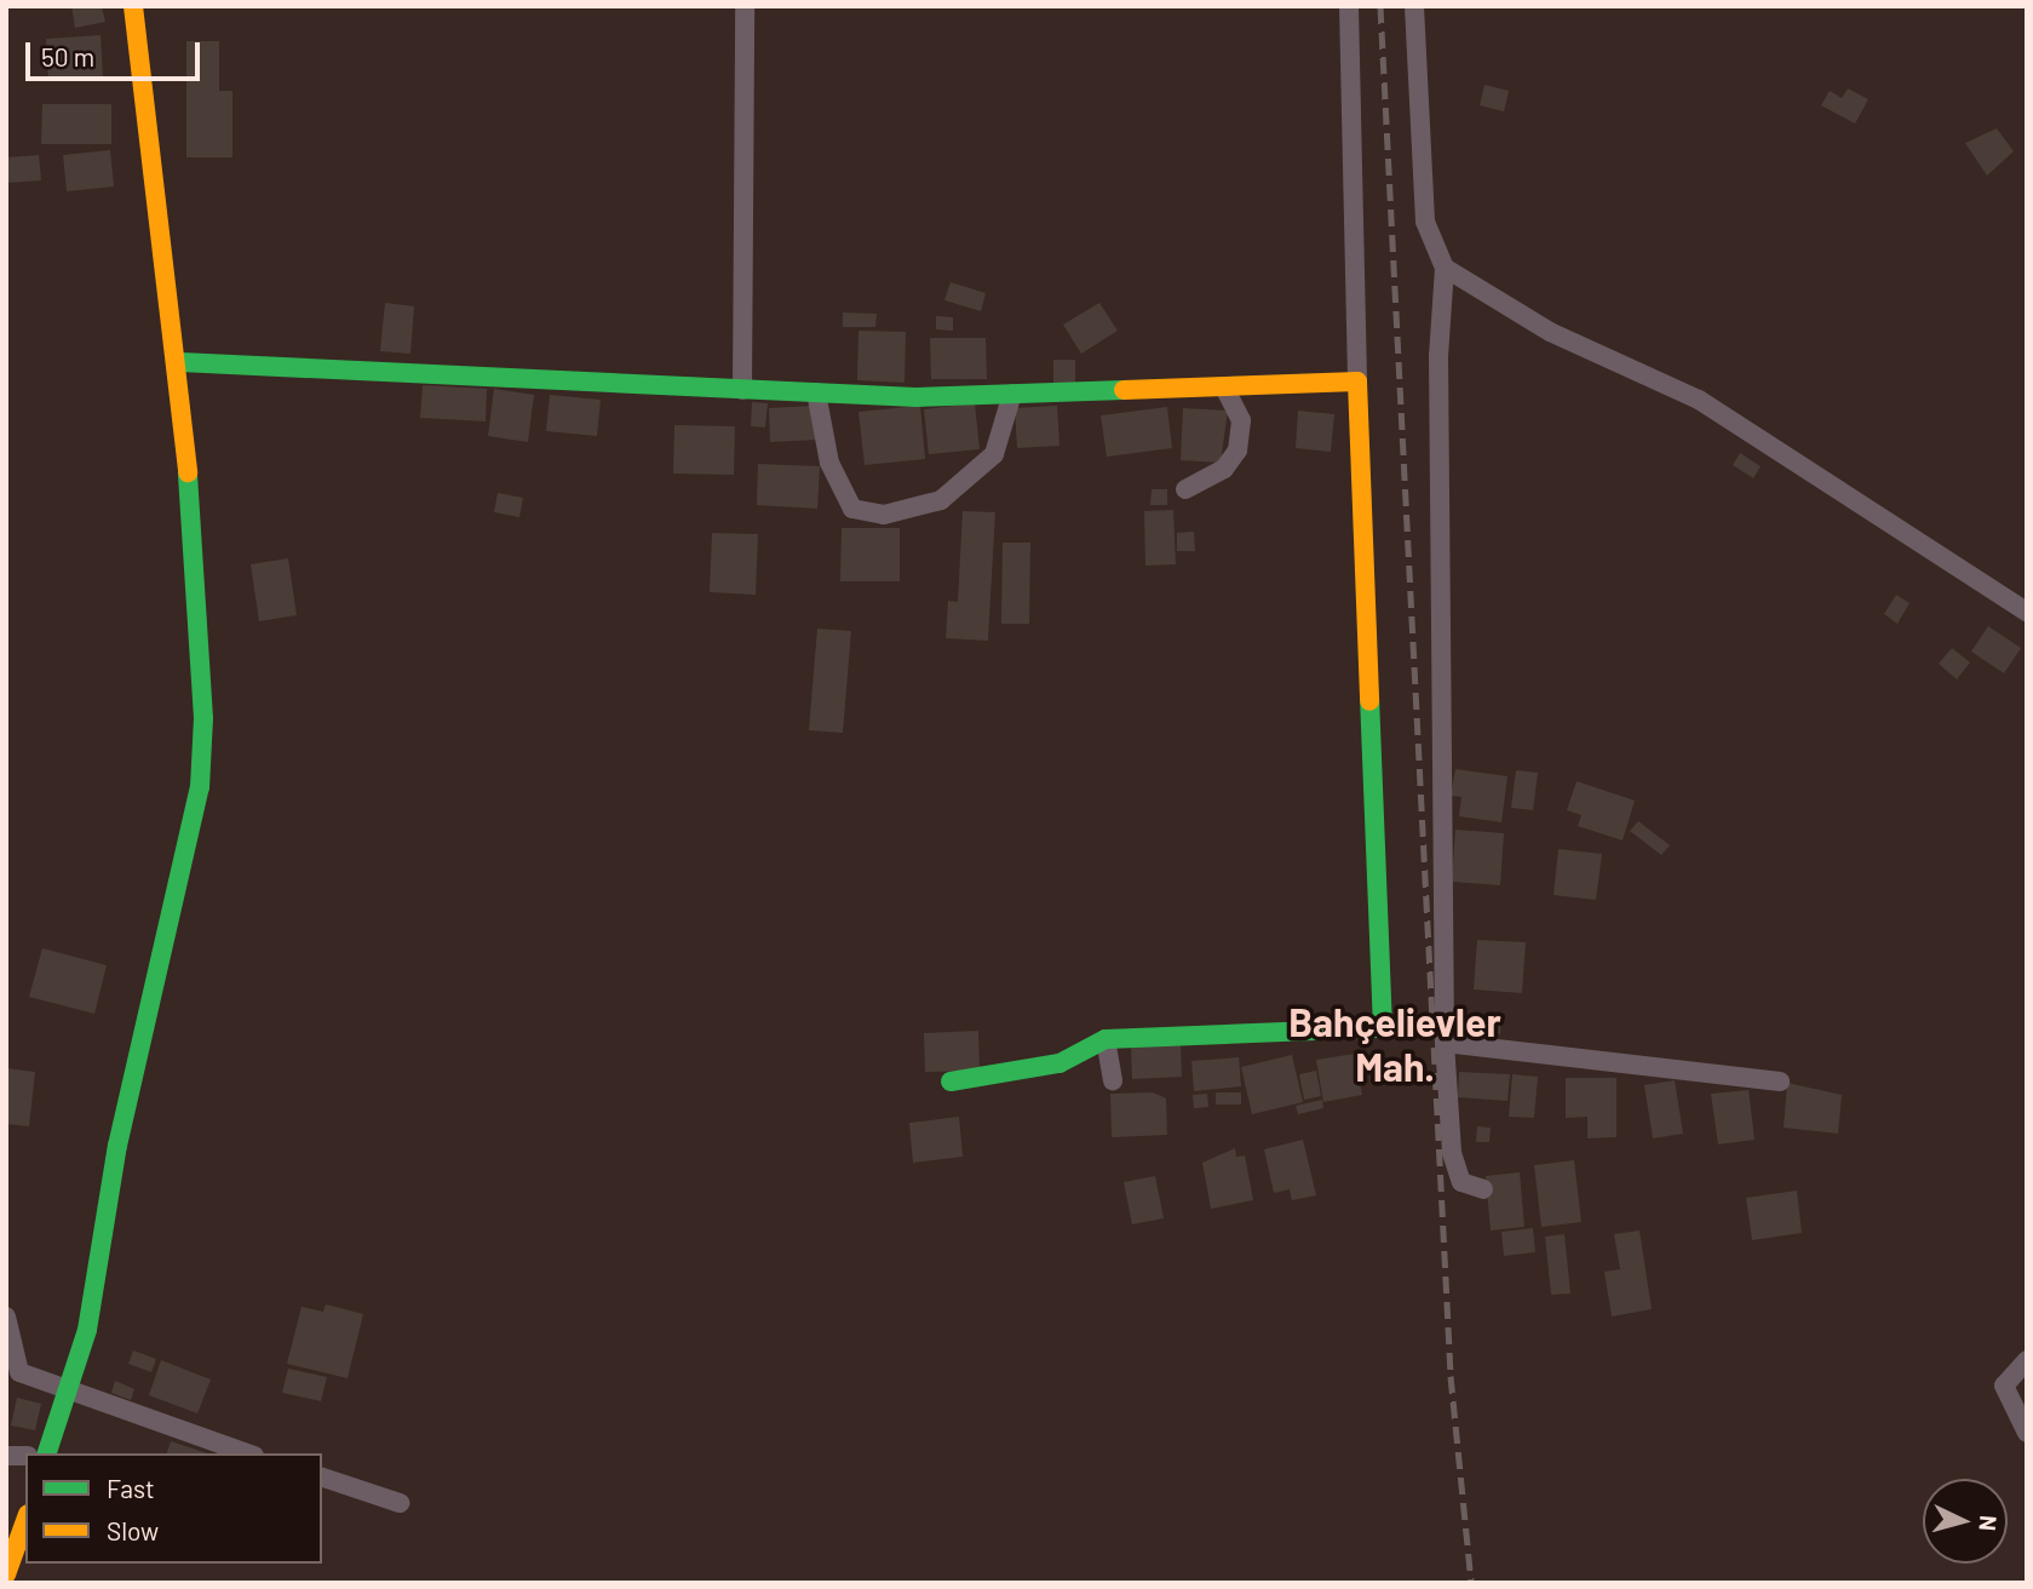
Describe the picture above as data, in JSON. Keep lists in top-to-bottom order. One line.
{"districts":["Bahçelievler Mah."],"legend":["Fast","Slow"],"scale_bar":"50 m","north":"right"}
